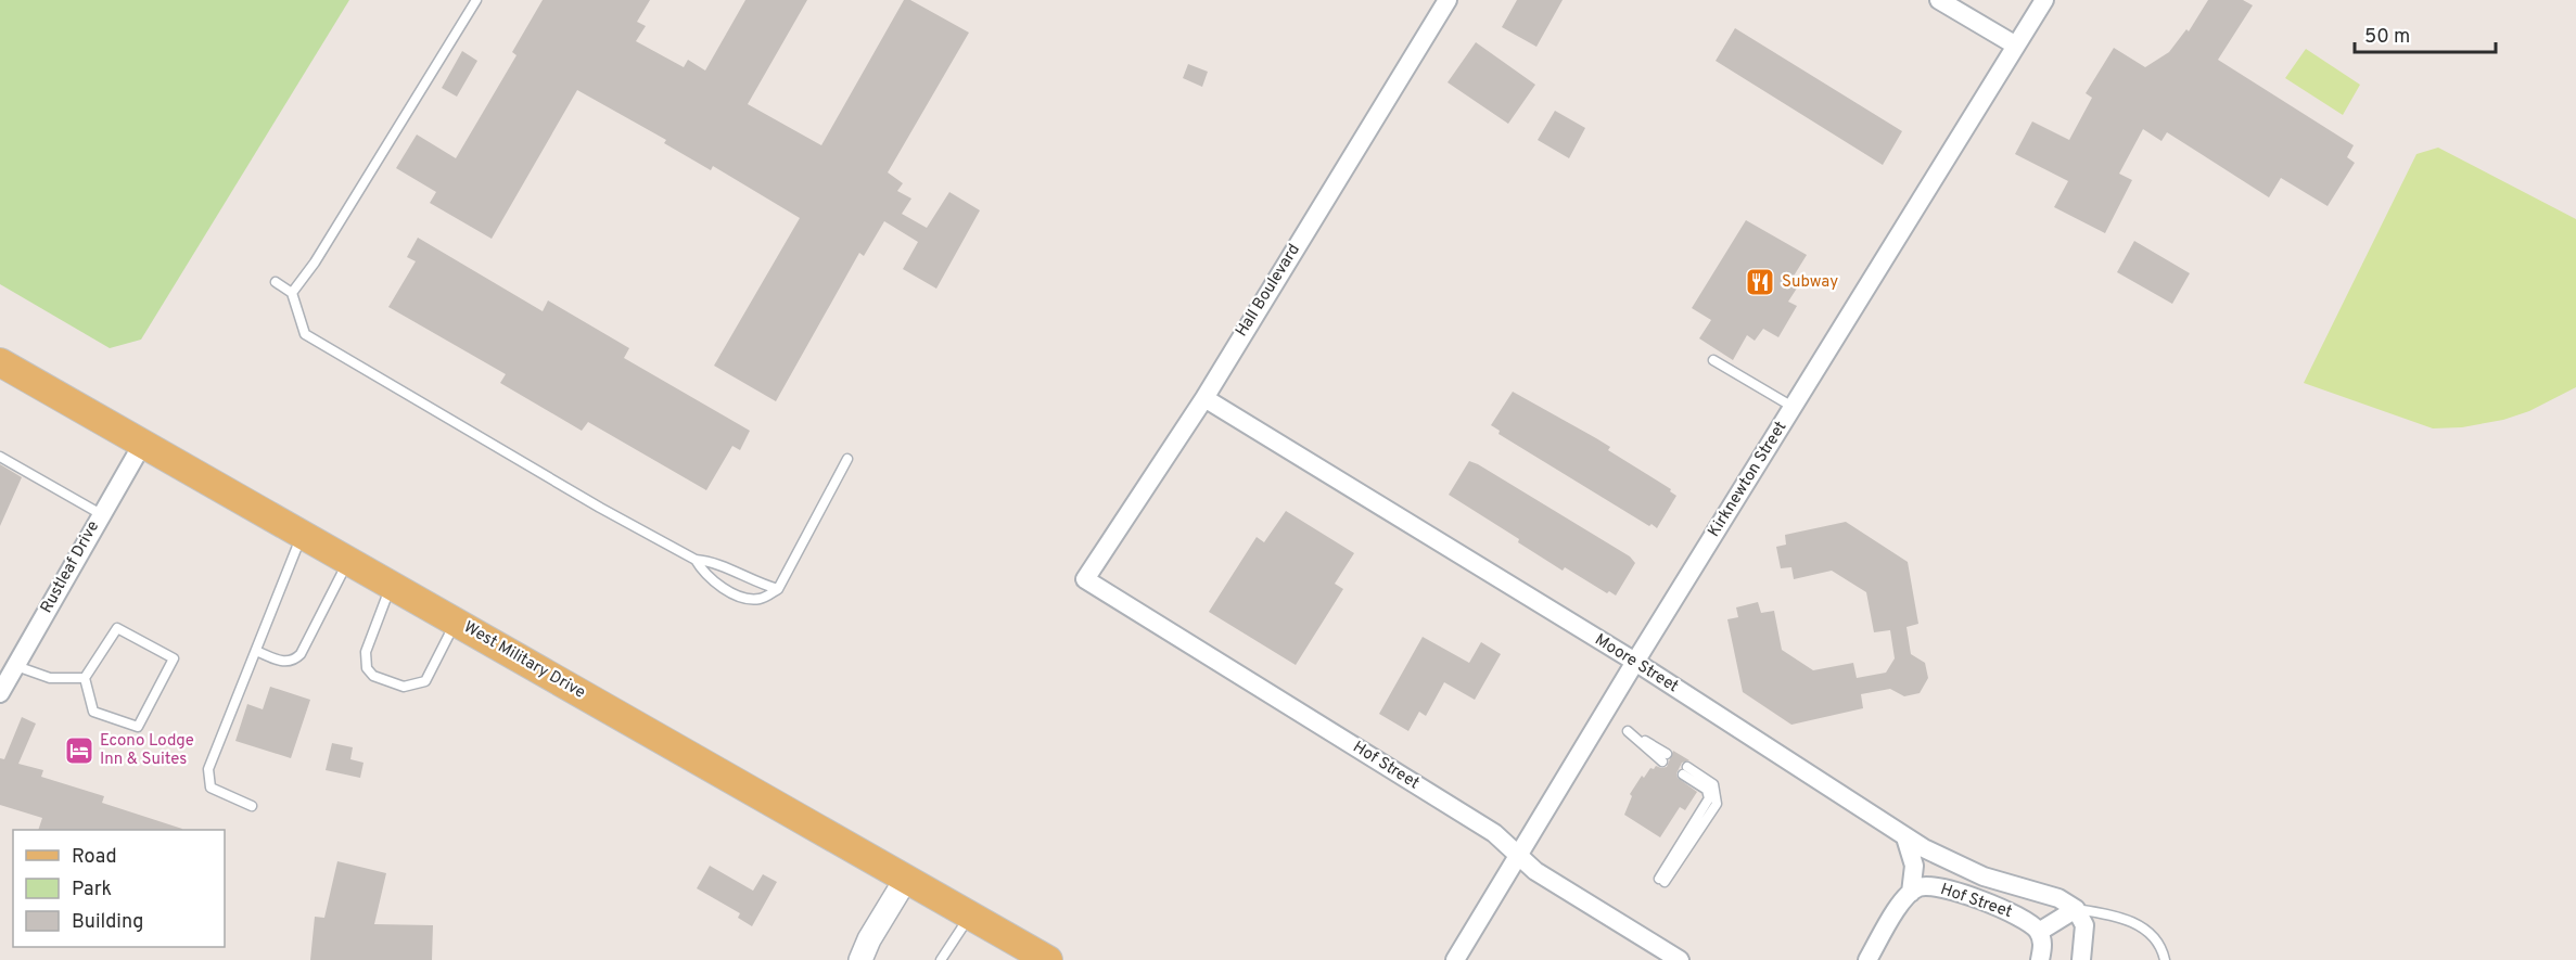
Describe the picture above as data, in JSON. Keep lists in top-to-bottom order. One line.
{"streets":{"main road":["West Military Drive"],"street":["Hall Boulevard","Kirknewton Street","Rustleaf Drive","Moore Street","Hof Street"]},"crossings":[["Hall Boulevard","Moore Street"],["Hall Boulevard","Hof Street"],["Kirknewton Street","Moore Street"],["Kirknewton Street","Hof Street"],["Rustleaf Drive","West Military Drive"]],"places":{"restaurant":["Subway"],"hotel":["Econo Lodge Inn & Suites"]},"legend":["Road","Park","Building"],"scale_bar":"50 m"}
